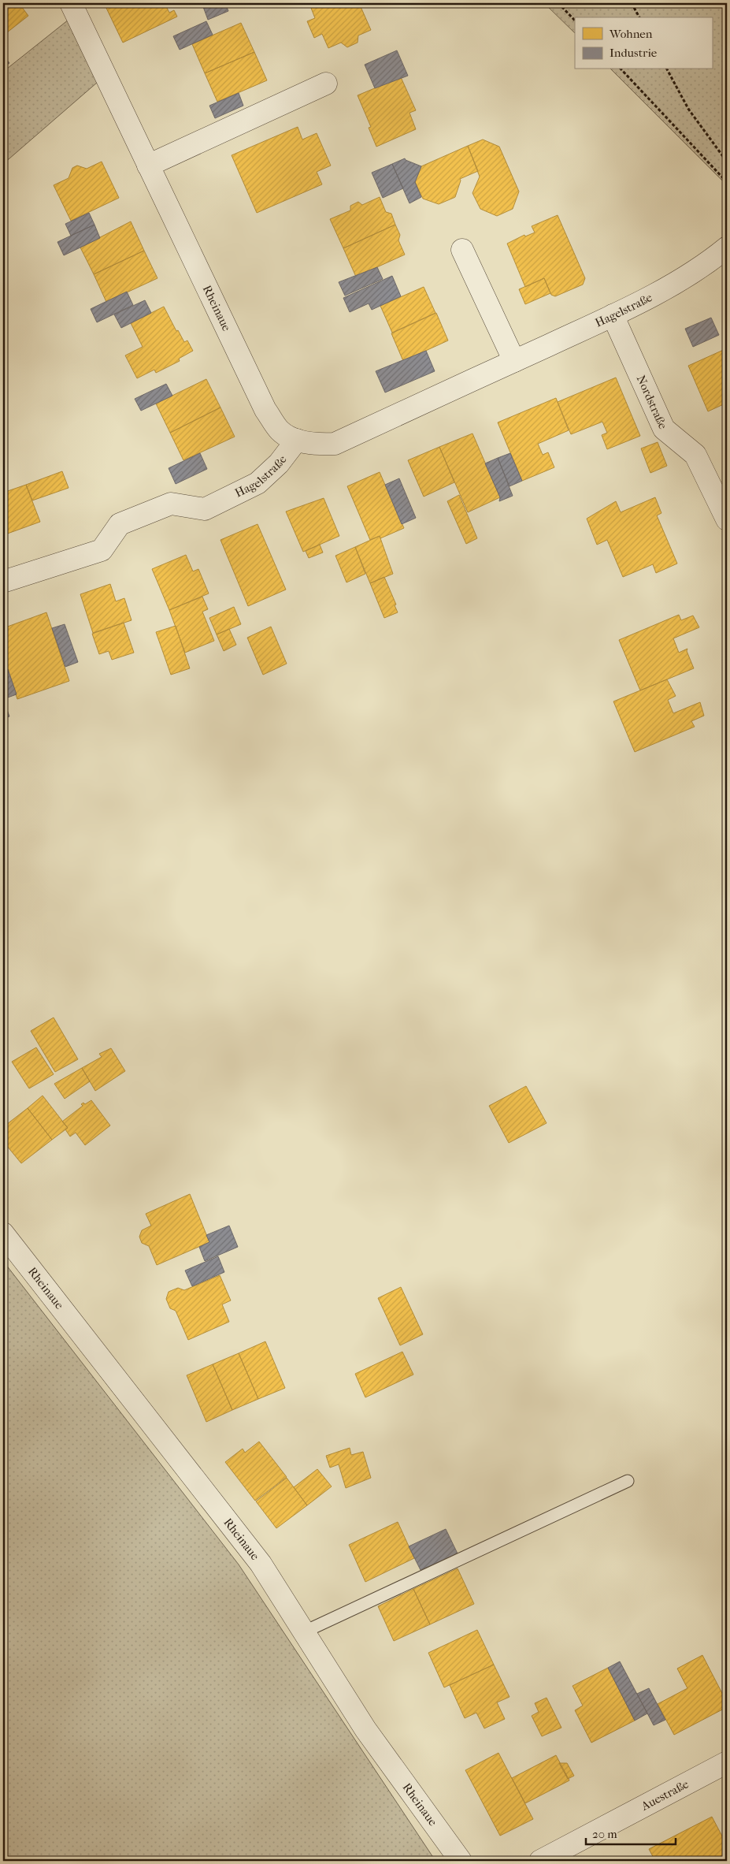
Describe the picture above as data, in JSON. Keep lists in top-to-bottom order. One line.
{"streets":{"street":["Rheinaue","Hagelstraße","Nordstraße","Auestraße"]},"crossings":[["Rheinaue","Hagelstraße"],["Hagelstraße","Nordstraße"]],"legend":["Wohnen","Industrie"],"scale_bar":"20 m"}
